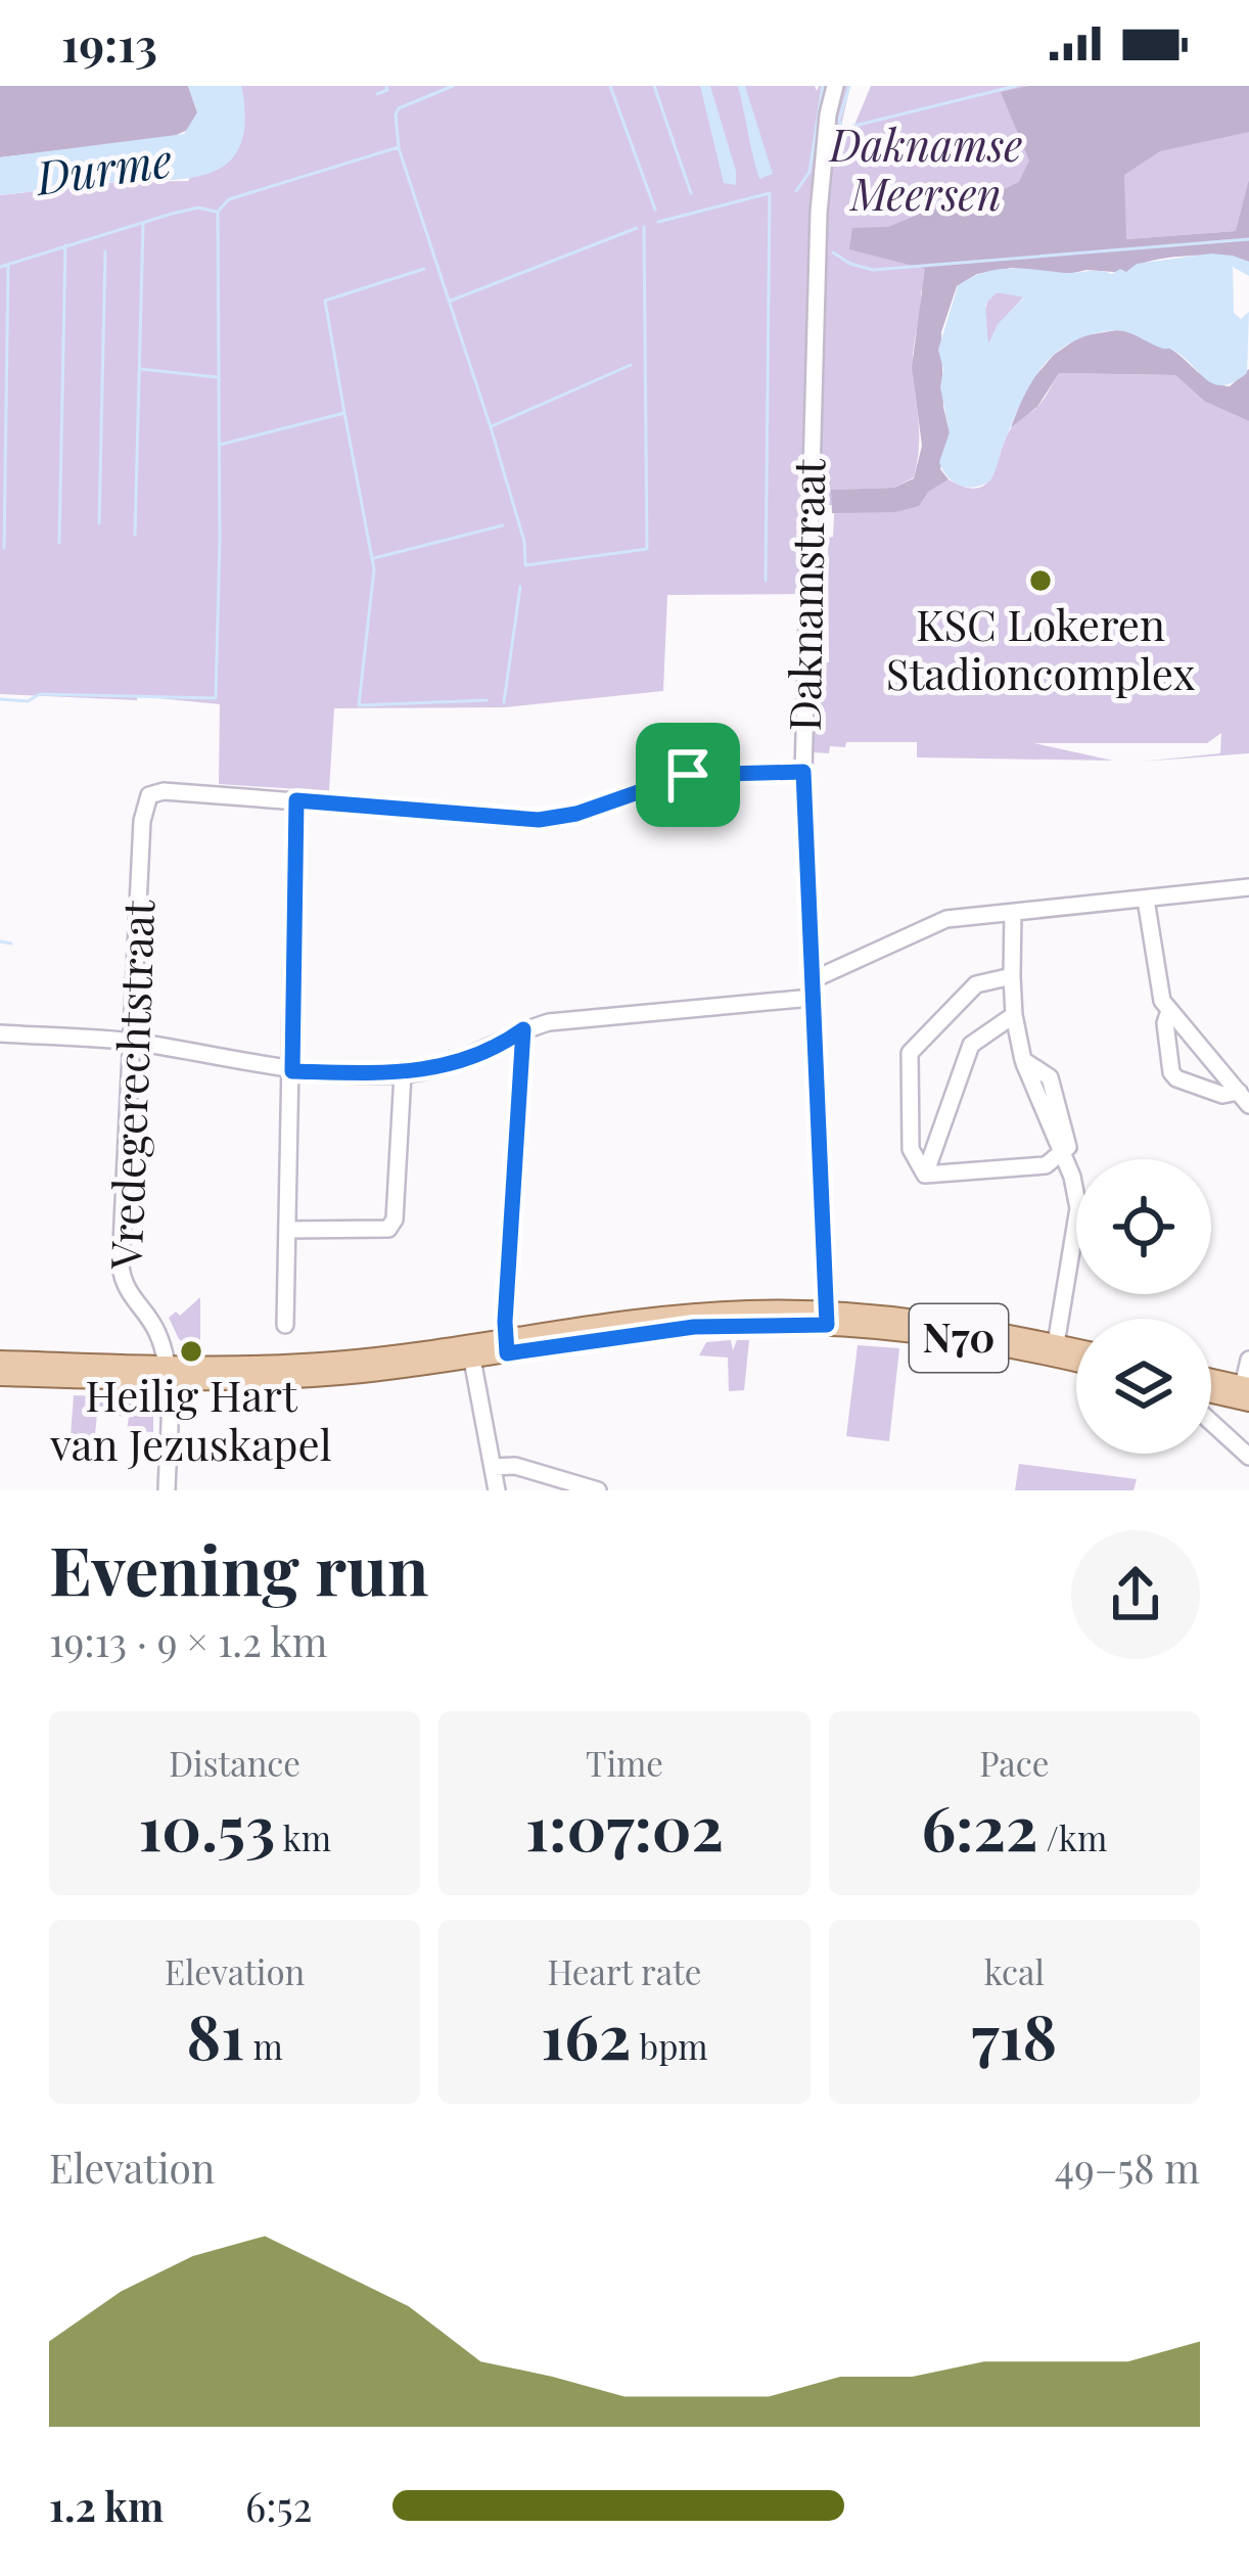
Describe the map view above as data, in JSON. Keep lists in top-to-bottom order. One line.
{"streets":{"main road":["N70"],"street":["Daknamstraat","Vredegerechtstraat"]},"crossings":[["Daknamstraat","N70"],["Vredegerechtstraat","N70"]],"water":["Durme"],"parks":["Daknamse Meersen"],"places":["KSC Lokeren Stadioncomplex","Heilig Hart van Jezuskapel"],"page":{"status":"19:13","heading":["Evening run","19:13 · 9 × 1.2 km"],"stats":[["Distance","10.53 km"],["Time","1:07:02"],["Pace","6:22 /km"],["Elevation","81 m"],["Heart rate","162 bpm"],["kcal","718"]],"chart":["Elevation","49–58 m"],"list":[{"name":"1.2 km","note":"6:52"}]}}
